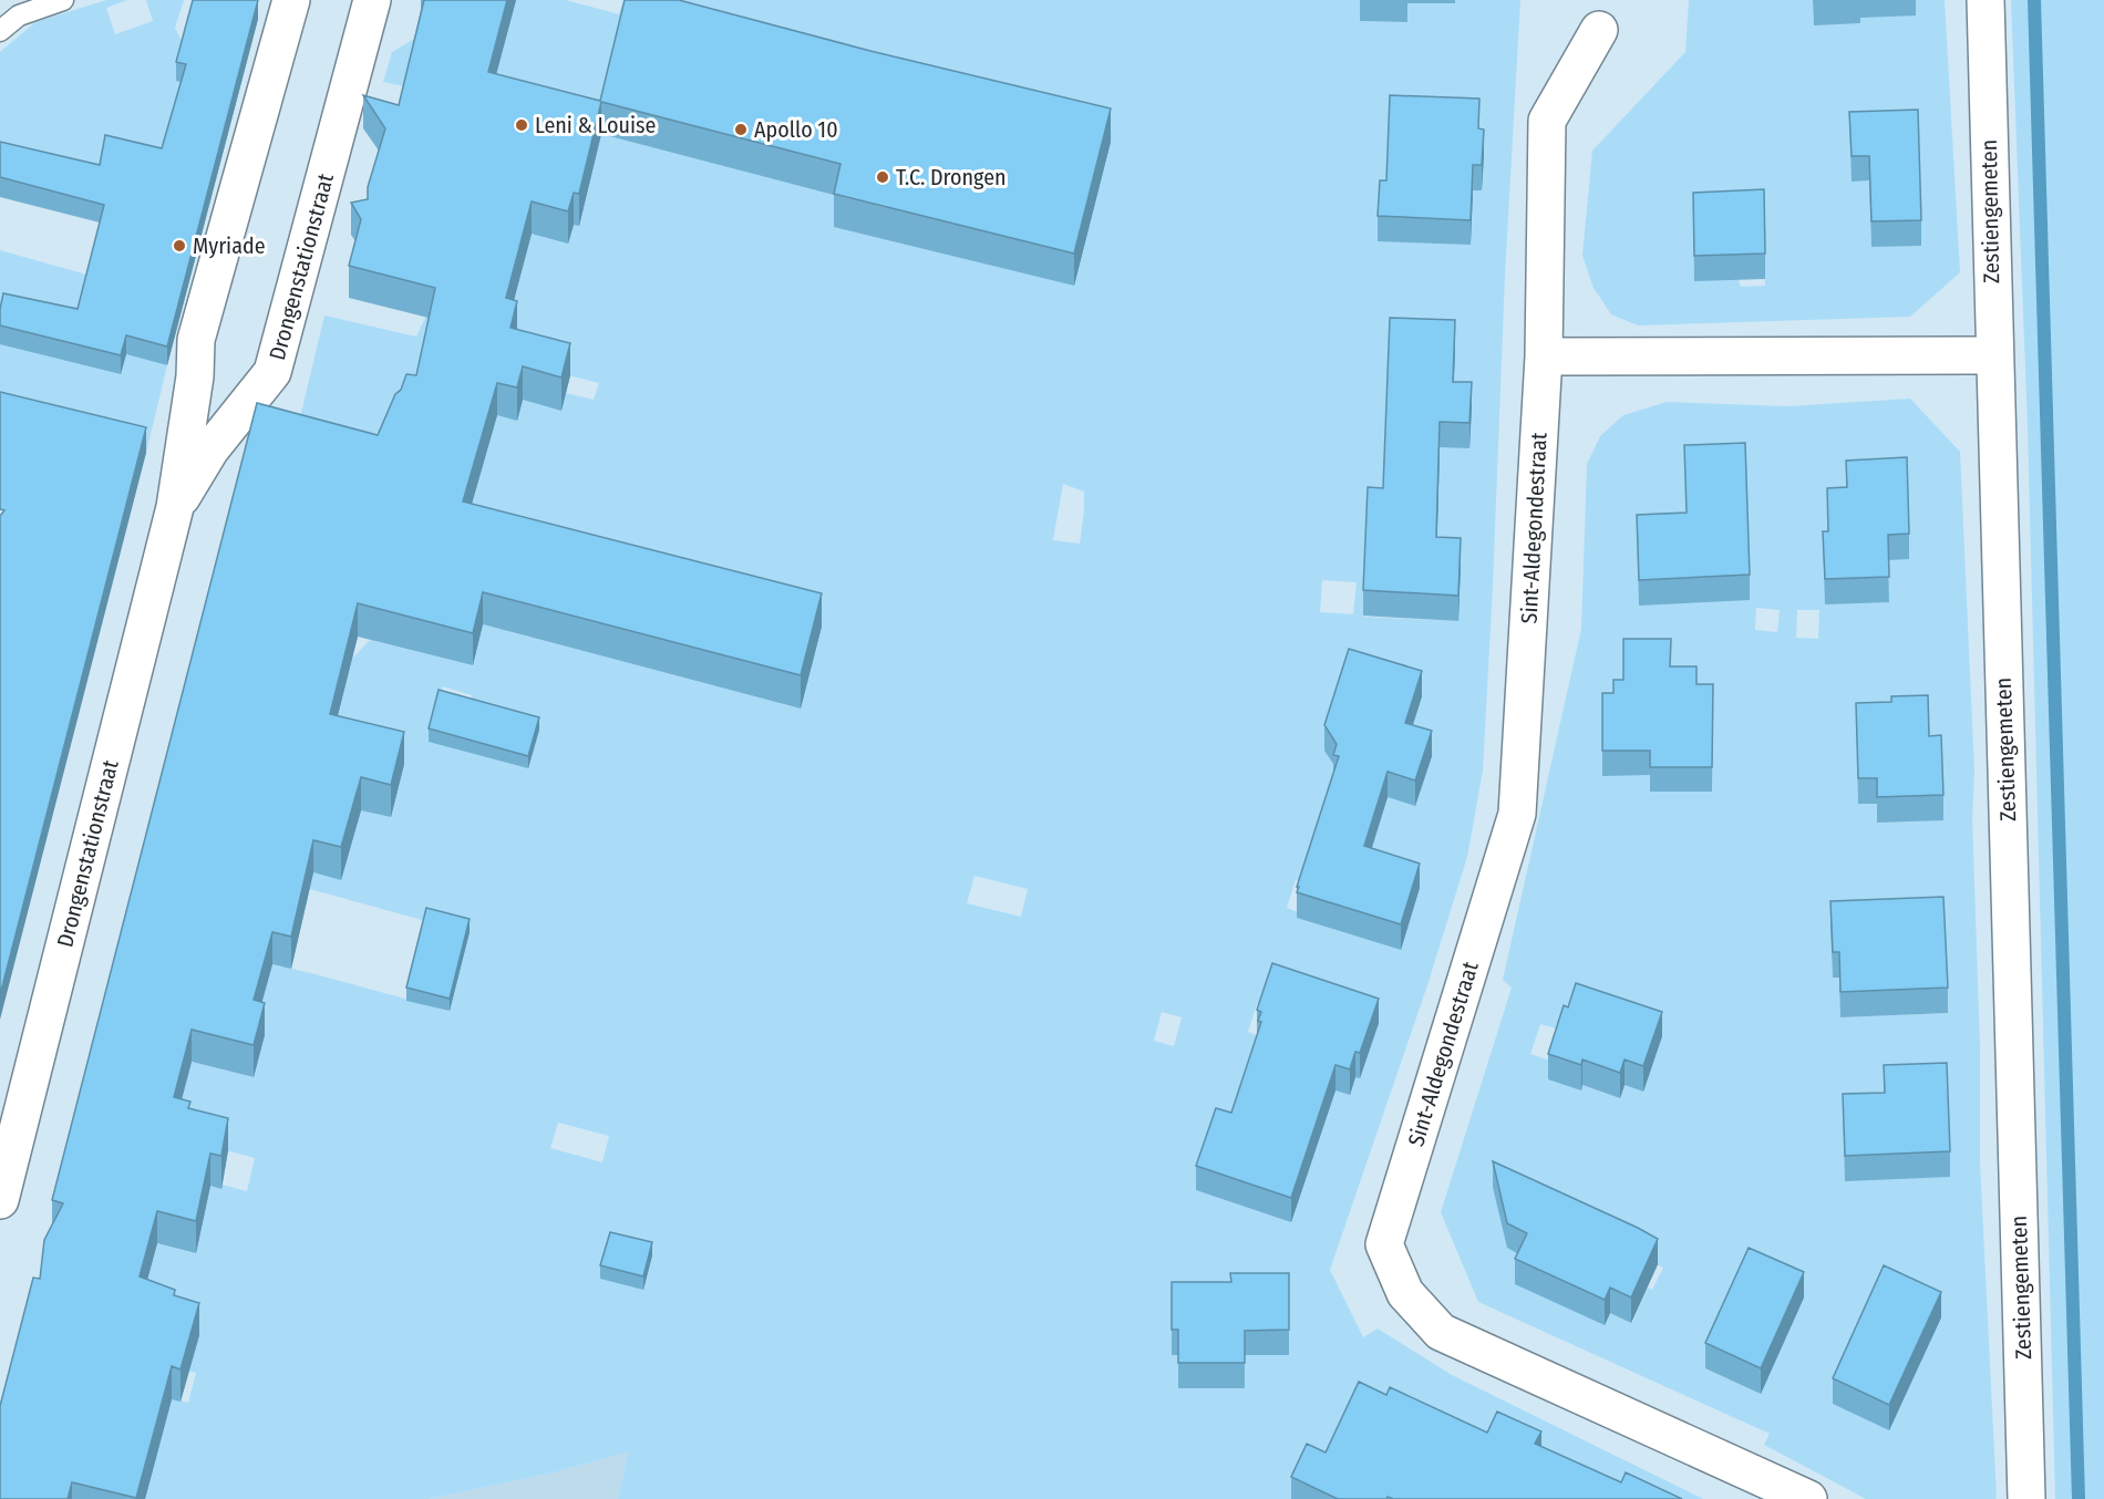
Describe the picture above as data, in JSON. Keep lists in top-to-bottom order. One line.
{"streets":{"street":["Zestiengemeten","Drongenstationstraat","Sint-Aldegondestraat"]},"places":["Leni & Louise","Apollo 10","T.C. Drongen","Myriade"]}
